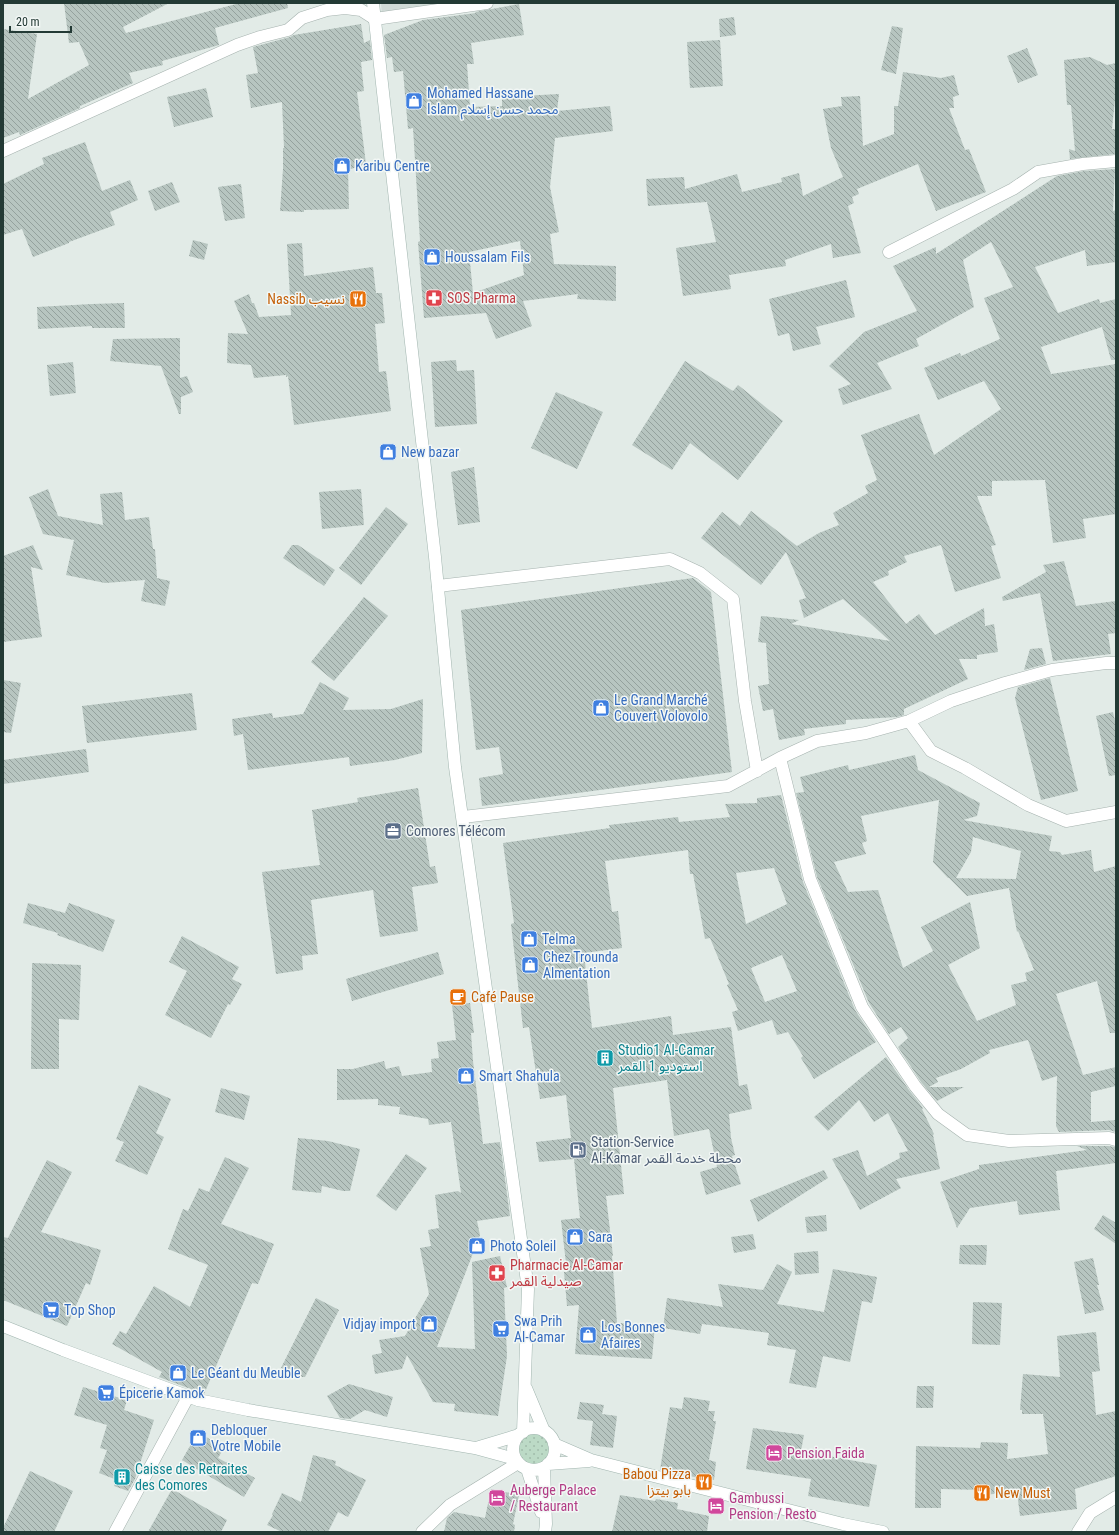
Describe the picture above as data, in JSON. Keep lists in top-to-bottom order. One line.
{"places":{"shop":["Mohamed Hassane Islam محمد حسن إسلام","Karibu Centre","Houssalam Fils","New bazar","Le Grand Marché Couvert Volovolo","Telma","Chez Trounda Almentation","Smart Shahula","Sara","Photo Soleil","Vidjay import","Los Bonnes Afaires","Le Géant du Meuble","Debloquer Votre Mobile"],"pharmacy":["SOS Pharma","Pharmacie Al-Camar صيدلية القمر"],"restaurant":["Nassib نسيب","Babou Pizza بابو بيتزا","New Must"],"office":["Comores Télécom"],"cafe":["Café Pause"],"building":["Studio1 Al-Camar استوديو 1 القمر","Caisse des Retraites des Comores"],"fuel station":["Station-Service Al-Kamar محطة خدمة القمر"],"supermarket":["Top Shop","Swa Prih Al-Camar","Épicerie Kamok"],"hotel":["Pension Faida","Auberge Palace / Restaurant","Gambussi Pension / Resto"]},"scale_bar":"20 m"}
